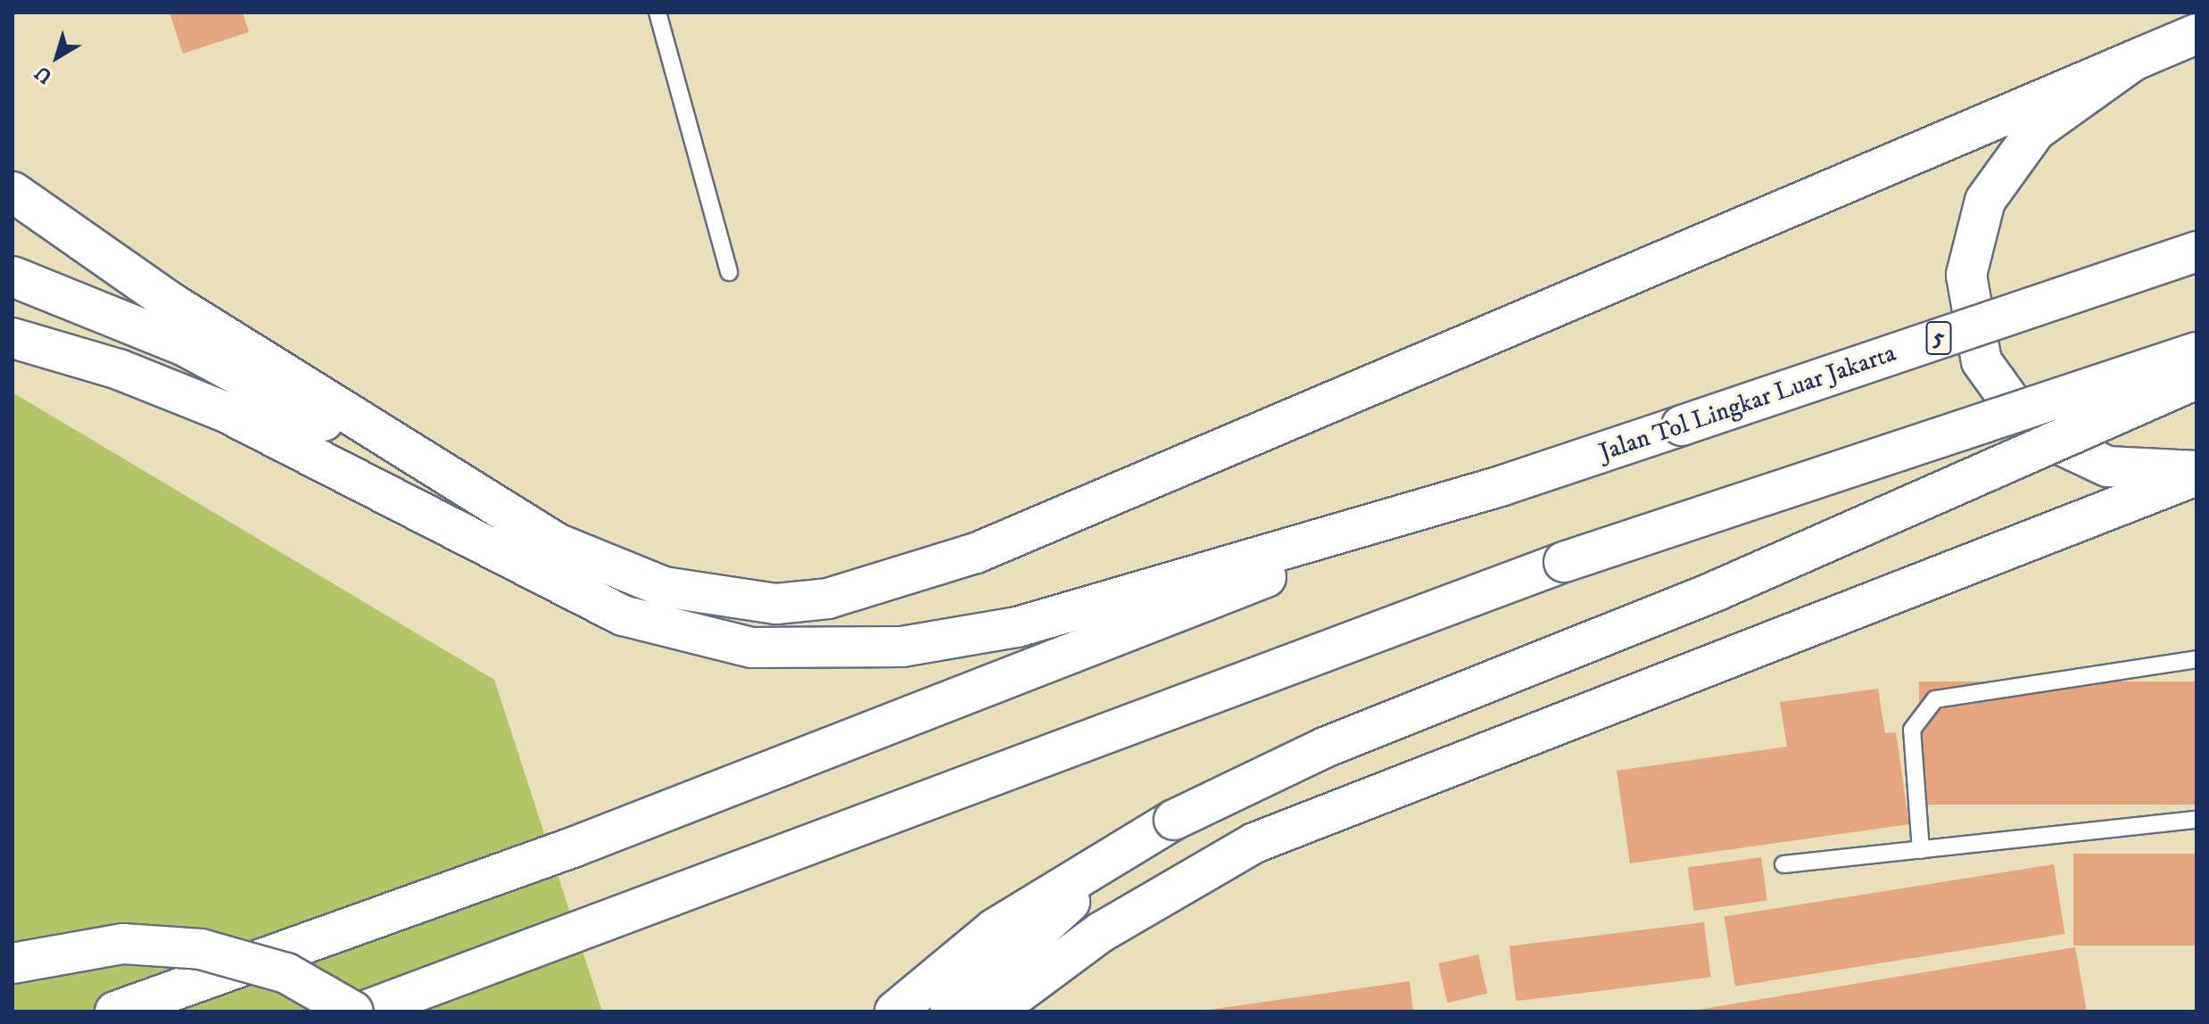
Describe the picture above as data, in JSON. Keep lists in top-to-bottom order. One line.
{"streets":{"main road":["5","Jalan Tol Lingkar Luar Jakarta"]},"north":"bottom left"}
